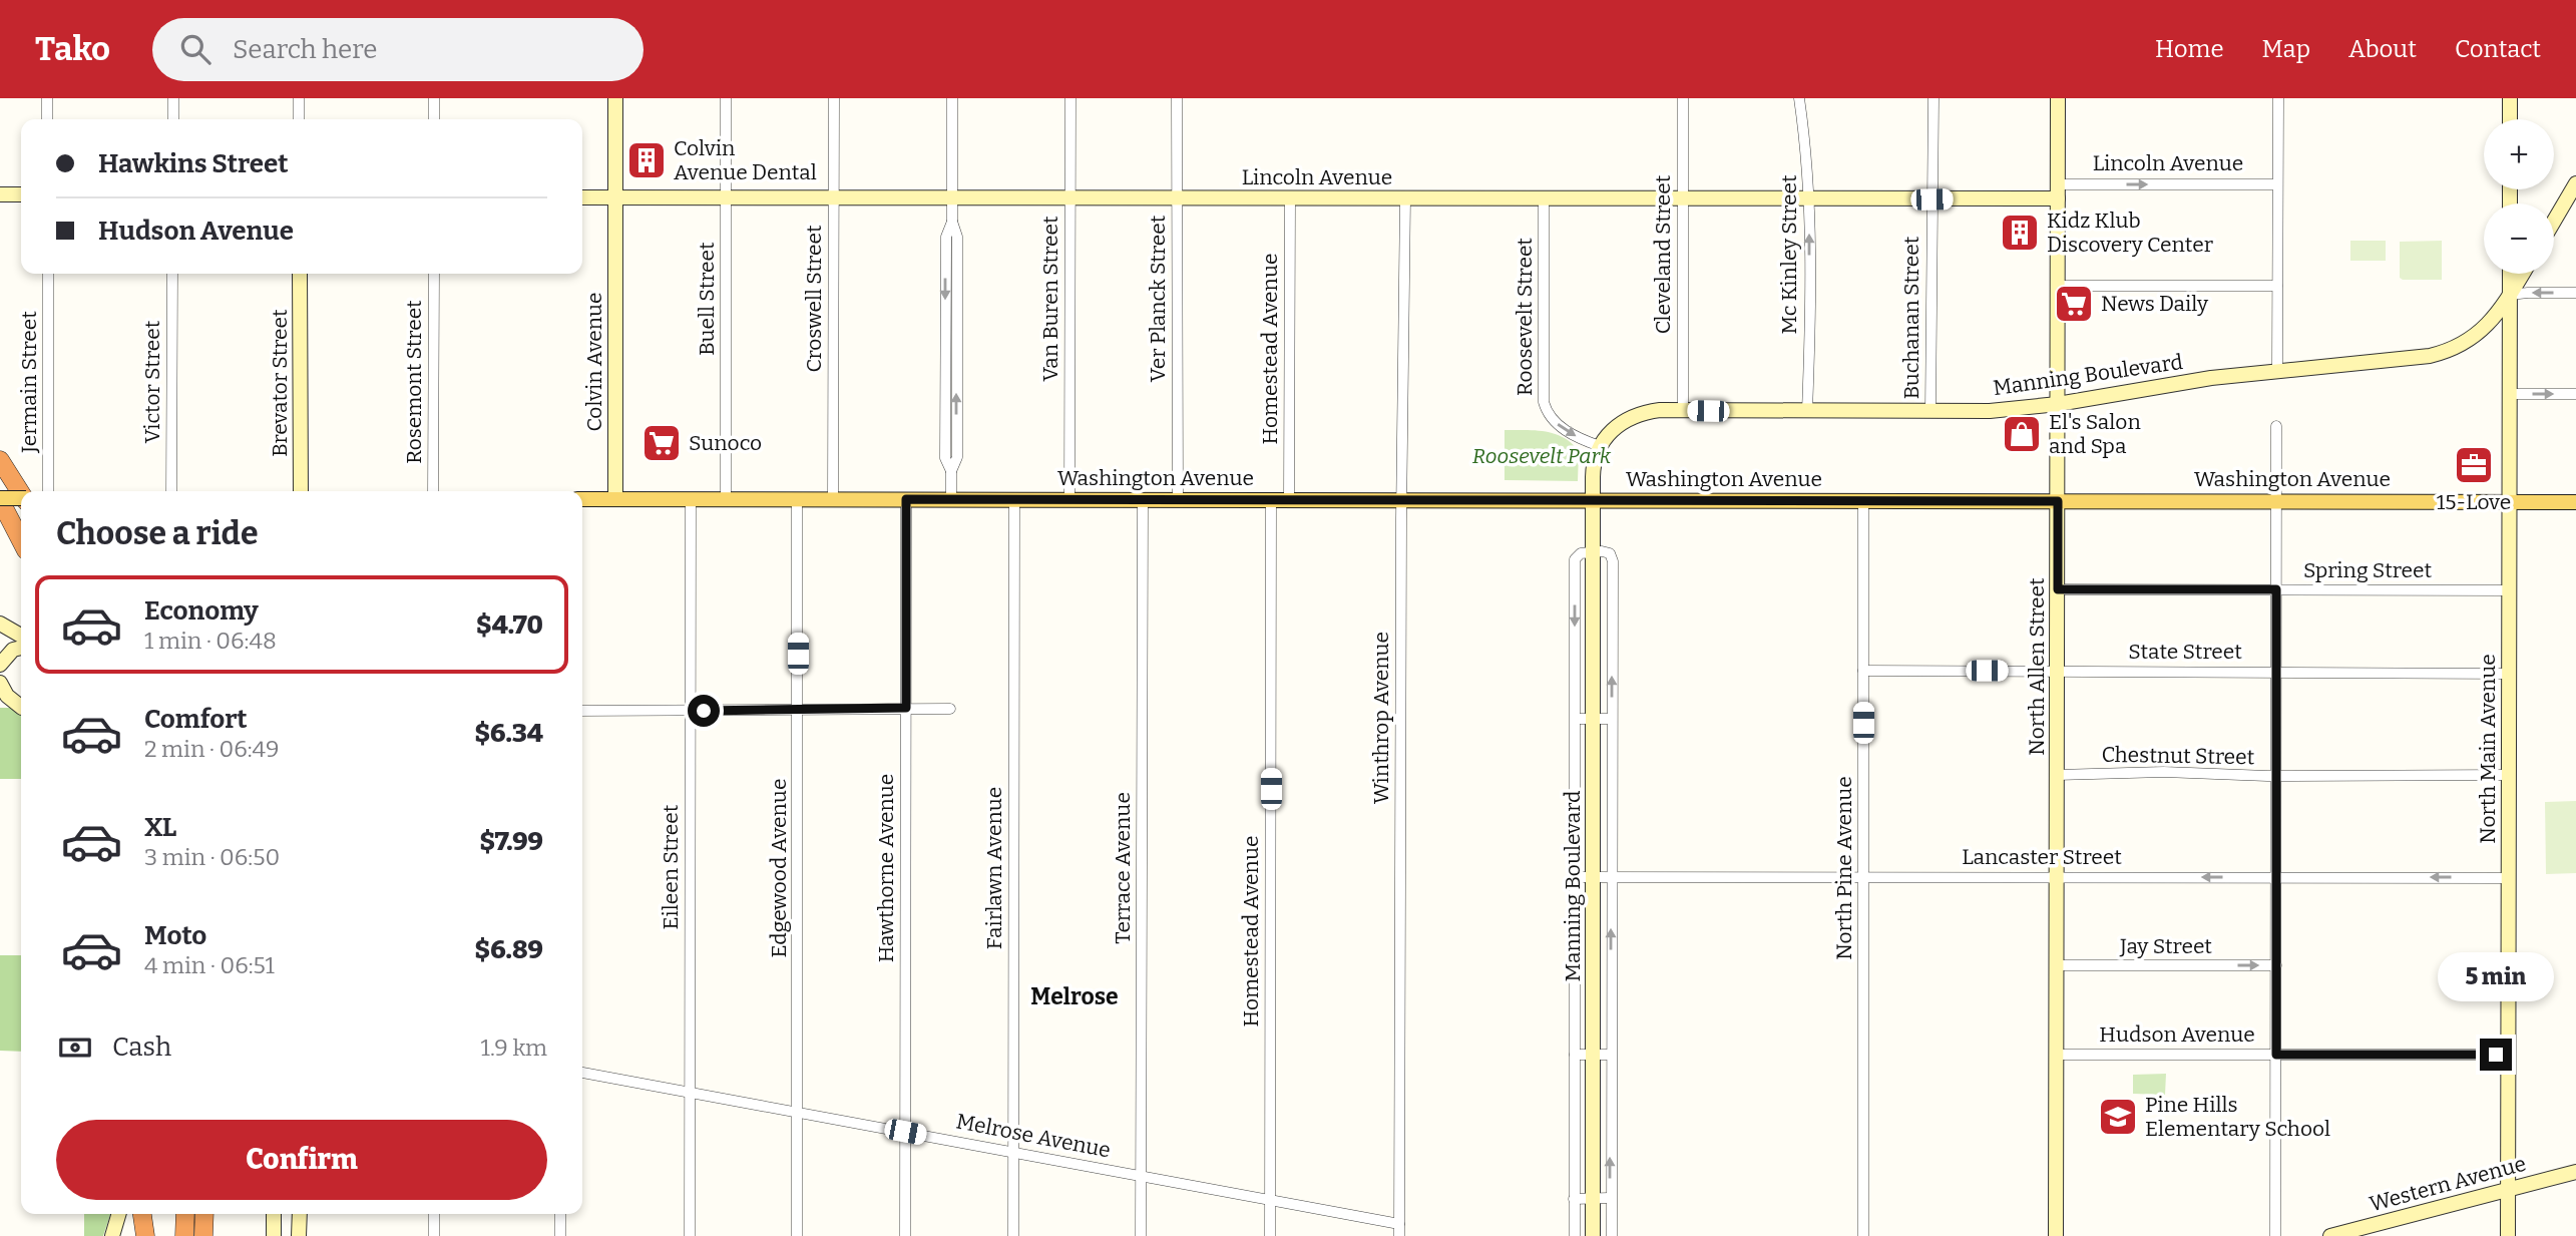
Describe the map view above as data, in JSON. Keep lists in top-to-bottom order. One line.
{"streets":{"main road":["Washington Avenue"],"street":["Lincoln Avenue","Cleveland Street","Mc Kinley Street","Buell Street","Croswell Street","Van Buren Street","Ver Planck Street","Roosevelt Street","Buchanan Street","Homestead Avenue","Colvin Avenue","Manning Boulevard","Jermain Street","Victor Street","Rosemont Street","Brevator Street","Spring Street","State Street","North Allen Street","Winthrop Avenue","North Main Avenue","Chestnut Street","Lancaster Street","Eileen Street","Edgewood Avenue","Hawthorne Avenue","Fairlawn Avenue","Terrace Avenue","North Pine Avenue","Jay Street","Hudson Avenue","Melrose Avenue","Western Avenue"]},"crossings":[["Lincoln Avenue","Cleveland Street"],["Lincoln Avenue","Mc Kinley Street"],["Lincoln Avenue","Buell Street"],["Lincoln Avenue","Croswell Street"],["Lincoln Avenue","Van Buren Street"],["Lincoln Avenue","Ver Planck Street"],["Lincoln Avenue","Roosevelt Street"],["Lincoln Avenue","Buchanan Street"],["Lincoln Avenue","Homestead Avenue"],["Lincoln Avenue","Colvin Avenue"],["Lincoln Avenue","North Allen Street"],["Lincoln Avenue","Winthrop Avenue"],["Cleveland Street","Manning Boulevard"],["Mc Kinley Street","Manning Boulevard"],["Buell Street","Washington Avenue"],["Croswell Street","Washington Avenue"],["Van Buren Street","Washington Avenue"],["Ver Planck Street","Washington Avenue"],["Roosevelt Street","Manning Boulevard"],["Buchanan Street","Manning Boulevard"],["Homestead Avenue","Washington Avenue"],["Homestead Avenue","Melrose Avenue"],["Colvin Avenue","Washington Avenue"],["Manning Boulevard","Washington Avenue"],["Manning Boulevard","North Allen Street"],["Manning Boulevard","North Main Avenue"],["Manning Boulevard","Lancaster Street"],["Washington Avenue","North Allen Street"],["Washington Avenue","Winthrop Avenue"],["Washington Avenue","North Main Avenue"],["Washington Avenue","Eileen Street"],["Washington Avenue","Edgewood Avenue"],["Washington Avenue","Hawthorne Avenue"],["Washington Avenue","Fairlawn Avenue"],["Washington Avenue","Terrace Avenue"],["Washington Avenue","North Pine Avenue"],["Spring Street","North Allen Street"],["Spring Street","North Main Avenue"],["State Street","North Allen Street"],["State Street","North Main Avenue"],["State Street","North Pine Avenue"],["North Allen Street","Chestnut Street"],["North Allen Street","Lancaster Street"],["North Allen Street","Jay Street"],["North Allen Street","Hudson Avenue"],["Winthrop Avenue","Melrose Avenue"],["North Main Avenue","Chestnut Street"],["North Main Avenue","Lancaster Street"],["North Main Avenue","Hudson Avenue"],["North Main Avenue","Western Avenue"],["Lancaster Street","North Pine Avenue"],["Eileen Street","Melrose Avenue"],["Edgewood Avenue","Melrose Avenue"],["Hawthorne Avenue","Melrose Avenue"],["Fairlawn Avenue","Melrose Avenue"],["Terrace Avenue","Melrose Avenue"]],"one_way":["Mc Kinley Street","Roosevelt Street","Lancaster Street","Jay Street"],"districts":["Melrose"],"parks":["Roosevelt Park"],"places":{"building":["Colvin Avenue Dental","Kidz Klub Discovery Center"],"supermarket":["News Daily","Sunoco"],"shop":["El's Salon and Spa"],"office":["15-Love"],"school or university":["Pine Hills Elementary School"]},"page":{"header":"Tako","search":"Search here","nav":["Home","Map","About","Contact"],"map_buttons":["+","−"],"banner":["Hawkins Street","Hudson Avenue"],"heading":"Choose a ride","list":[{"name":"Economy","note":"1 min · 06:48","value":"$4.70"},{"name":"Comfort","note":"2 min · 06:49","value":"$6.34"},{"name":"XL","note":"3 min · 06:50","value":"$7.99"},{"name":"Moto","note":"4 min · 06:51","value":"$6.89"}],"bubble":"5 min","pay":["Cash","1.9 km"],"buttons":"Confirm"}}
